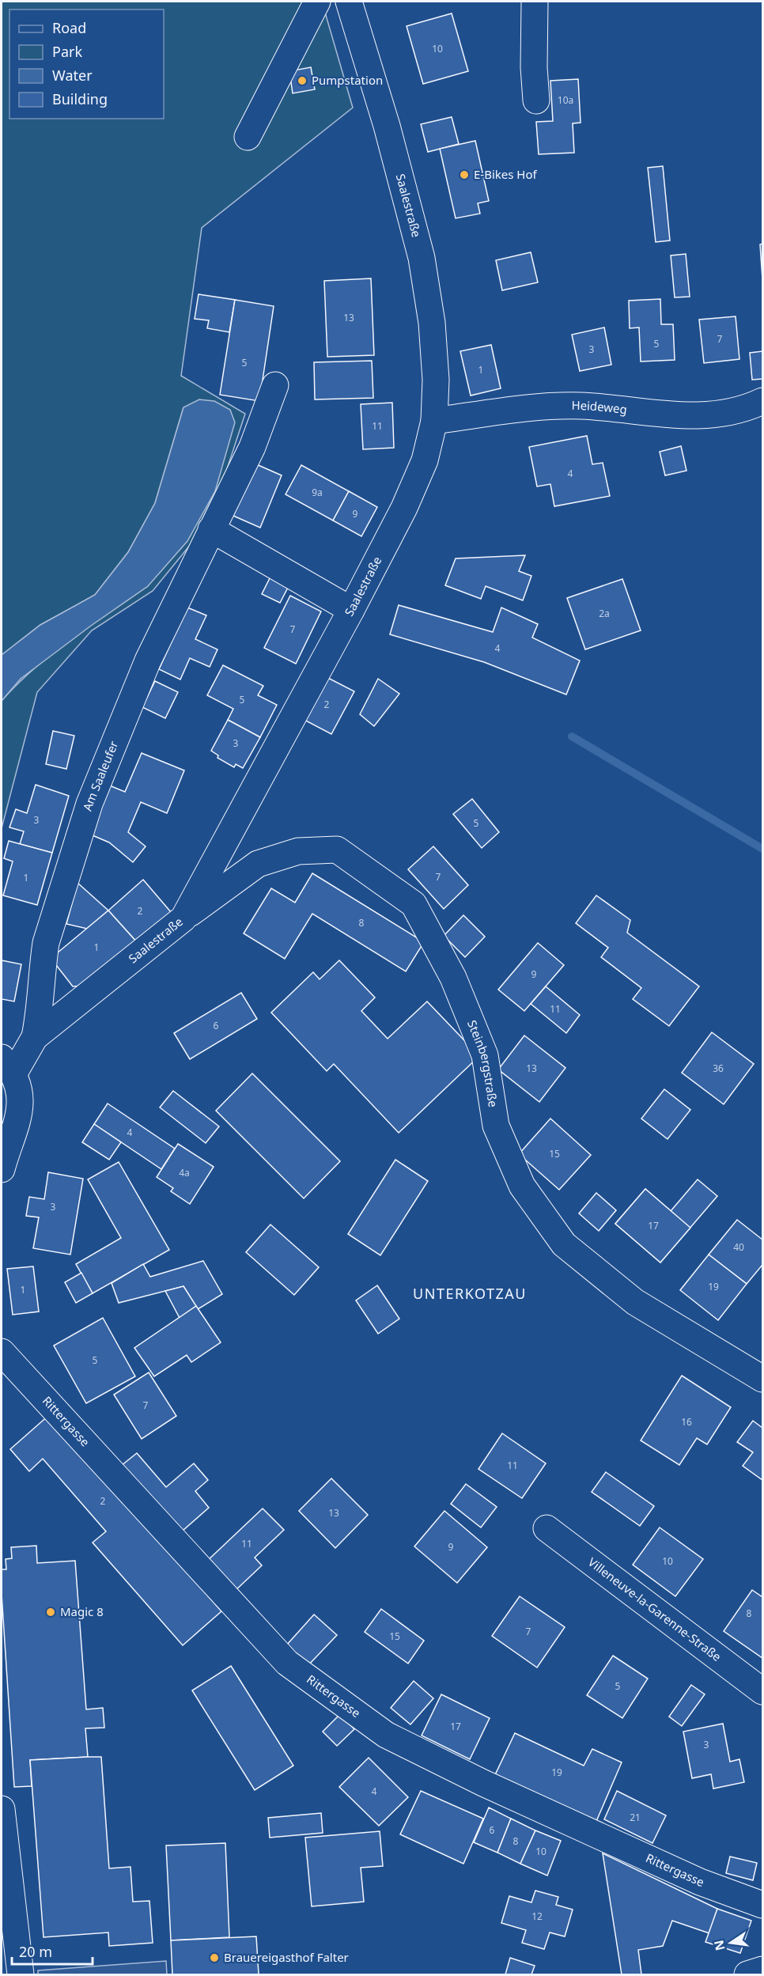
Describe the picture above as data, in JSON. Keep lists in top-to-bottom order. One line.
{"streets":{"street":["Saalestraße","Heideweg","Am Saaleufer","Steinbergstraße","Rittergasse","Villeneuve-la-Garenne-Straße"]},"crossings":[["Saalestraße","Heideweg"],["Saalestraße","Am Saaleufer"],["Saalestraße","Steinbergstraße"]],"districts":["UNTERKOTZAU"],"places":["Pumpstation","E-Bikes Hof","Magic 8","Brauereigasthof Falter"],"house_numbers":["10","10a","13","7","5","3","5","1","11","4","9a","9","2a","7","4","5","2","3","3","5","7","1","2","8","1","9","11","6","13","36","4","15","4a","3","17","40","19","1","5","7","16","11","2","13","11","9","10","8","7","15","5","17","3","19","4","21","6","8","10","12"],"legend":["Road","Park","Water","Building"],"scale_bar":"20 m","north":"left"}
